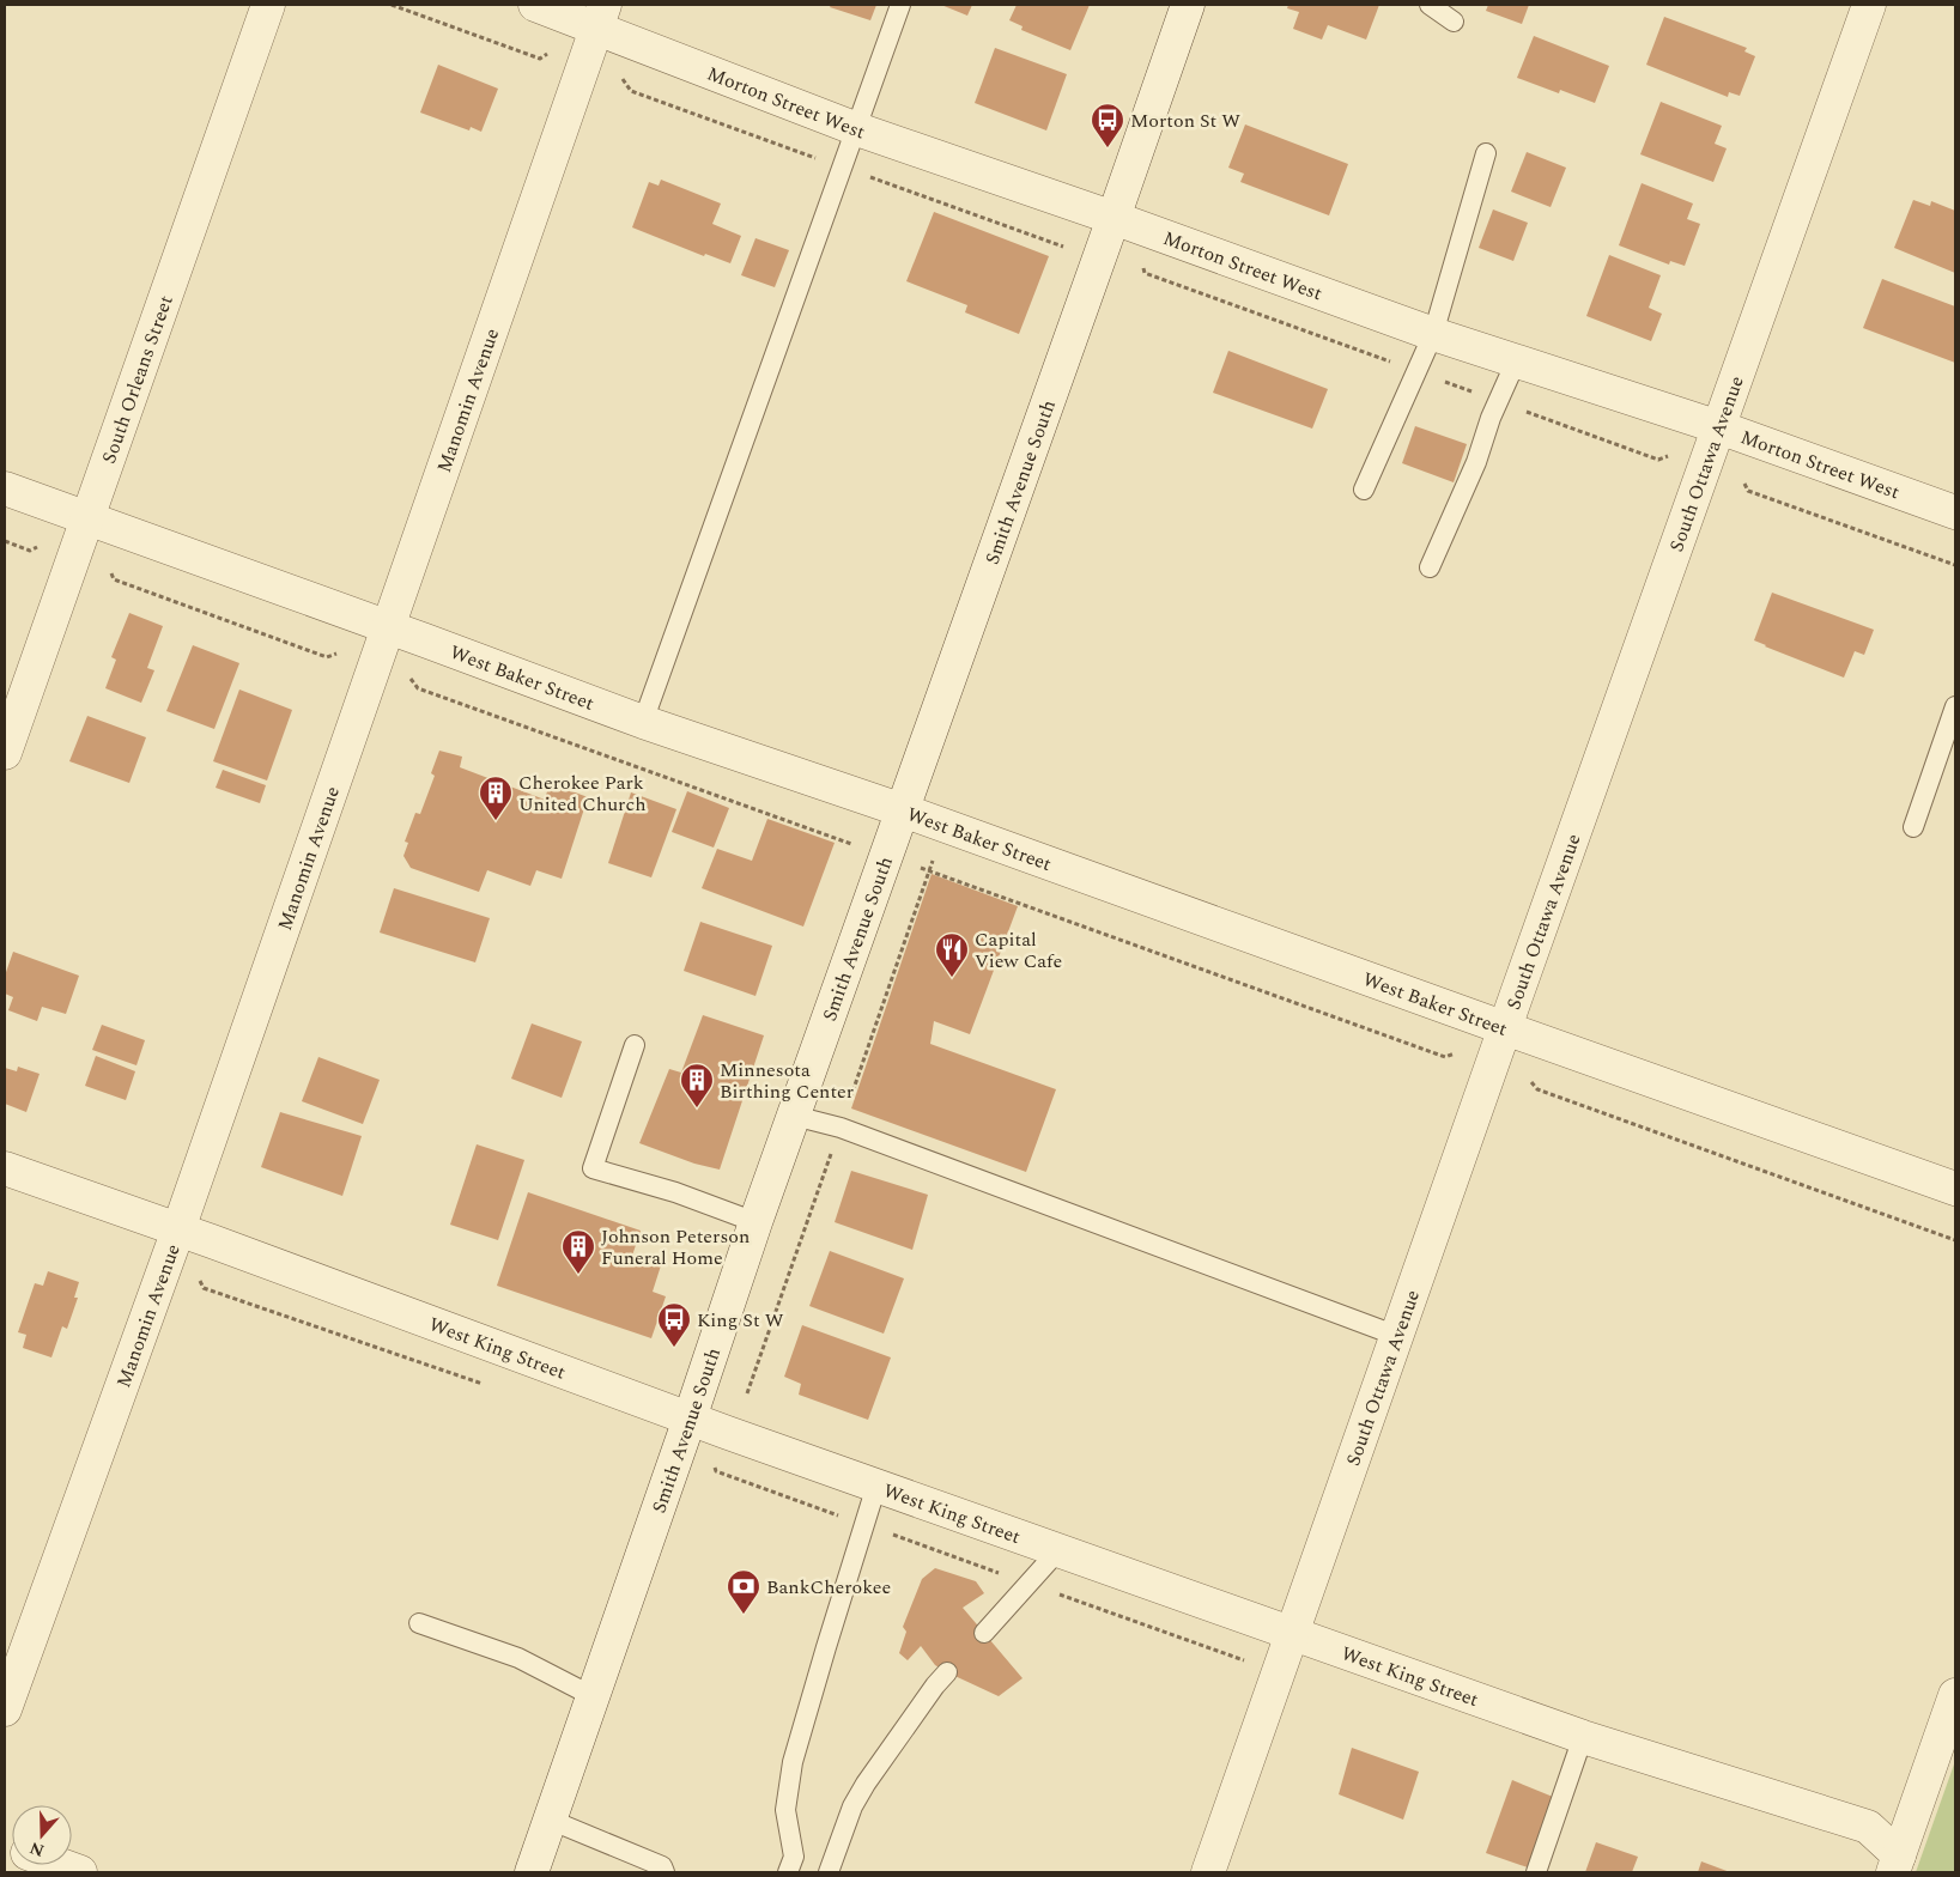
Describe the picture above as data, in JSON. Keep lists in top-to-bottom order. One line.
{"streets":{"street":["Morton Street West","South Orleans Street","Manomin Avenue","South Ottawa Avenue","Smith Avenue South","West Baker Street","West King Street"]},"crossings":[["Morton Street West","Manomin Avenue"],["Morton Street West","South Ottawa Avenue"],["Morton Street West","Smith Avenue South"],["South Orleans Street","West Baker Street"],["Manomin Avenue","West Baker Street"],["Manomin Avenue","West King Street"],["South Ottawa Avenue","West Baker Street"],["South Ottawa Avenue","West King Street"],["Smith Avenue South","West Baker Street"],["Smith Avenue South","West King Street"]],"places":{"bus stop":["Morton St W","King St W"],"building":["Cherokee Park United Church","Minnesota Birthing Center","Johnson Peterson Funeral Home"],"restaurant":["Capital View Cafe"],"bank":["BankCherokee"]},"north":"bottom"}
